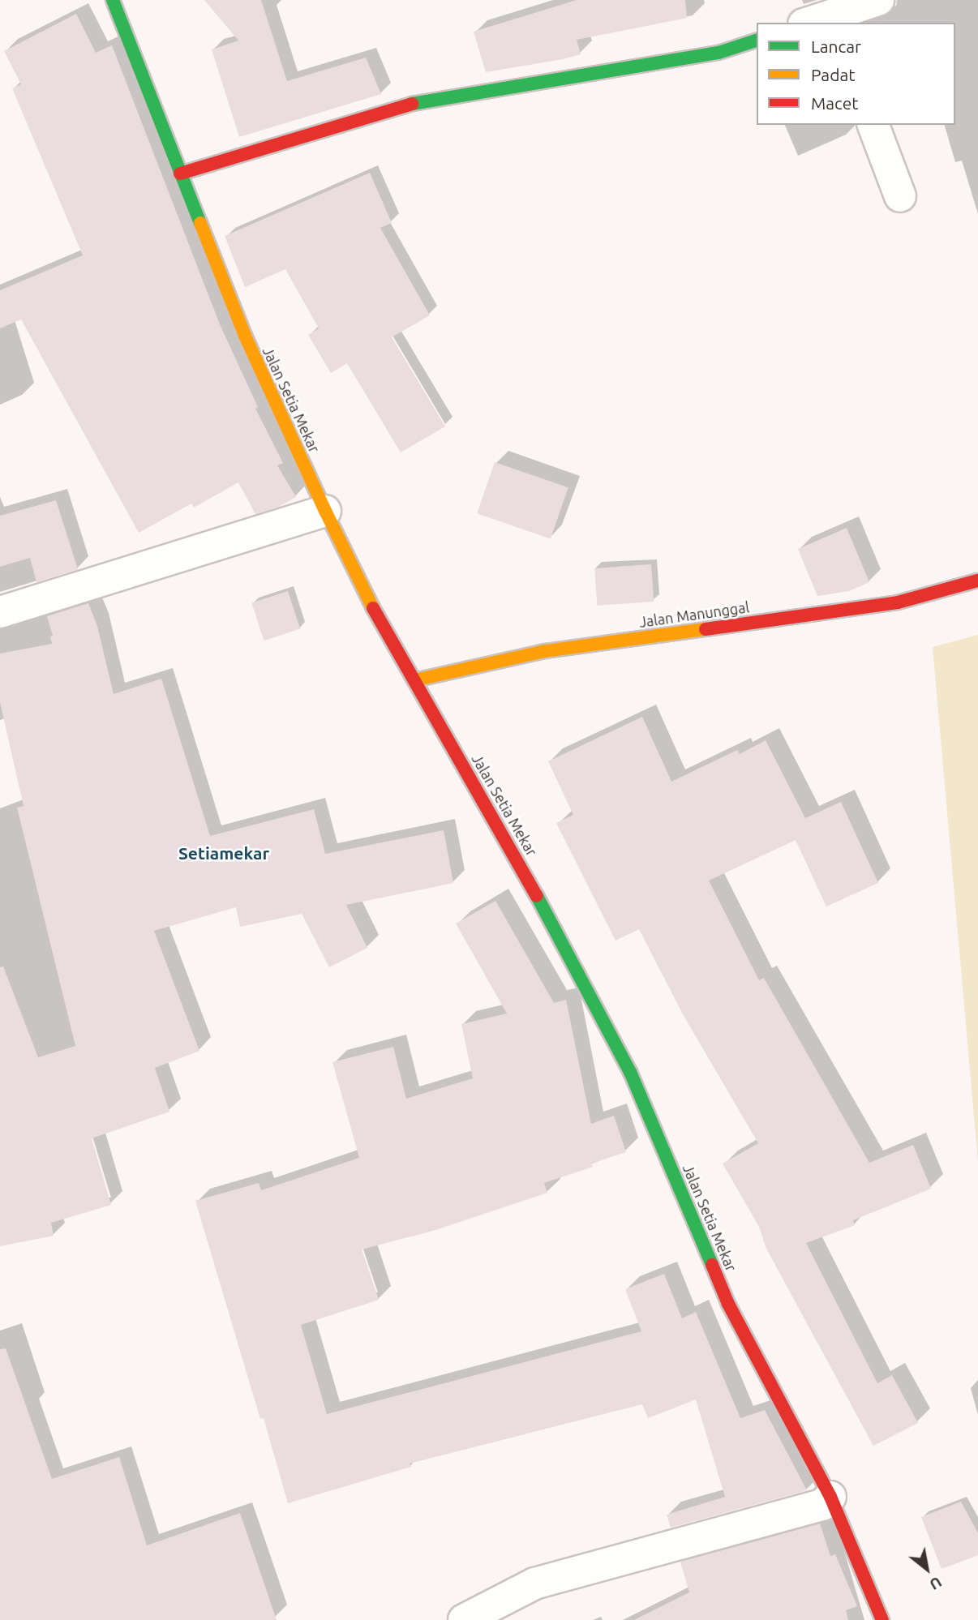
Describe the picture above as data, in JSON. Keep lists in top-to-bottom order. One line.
{"streets":{"street":["Jalan Setia Mekar","Jalan Manunggal"]},"crossings":[["Jalan Setia Mekar","Jalan Manunggal"]],"districts":["Setiamekar"],"legend":["Lancar","Padat","Macet"],"north":"bottom right"}
